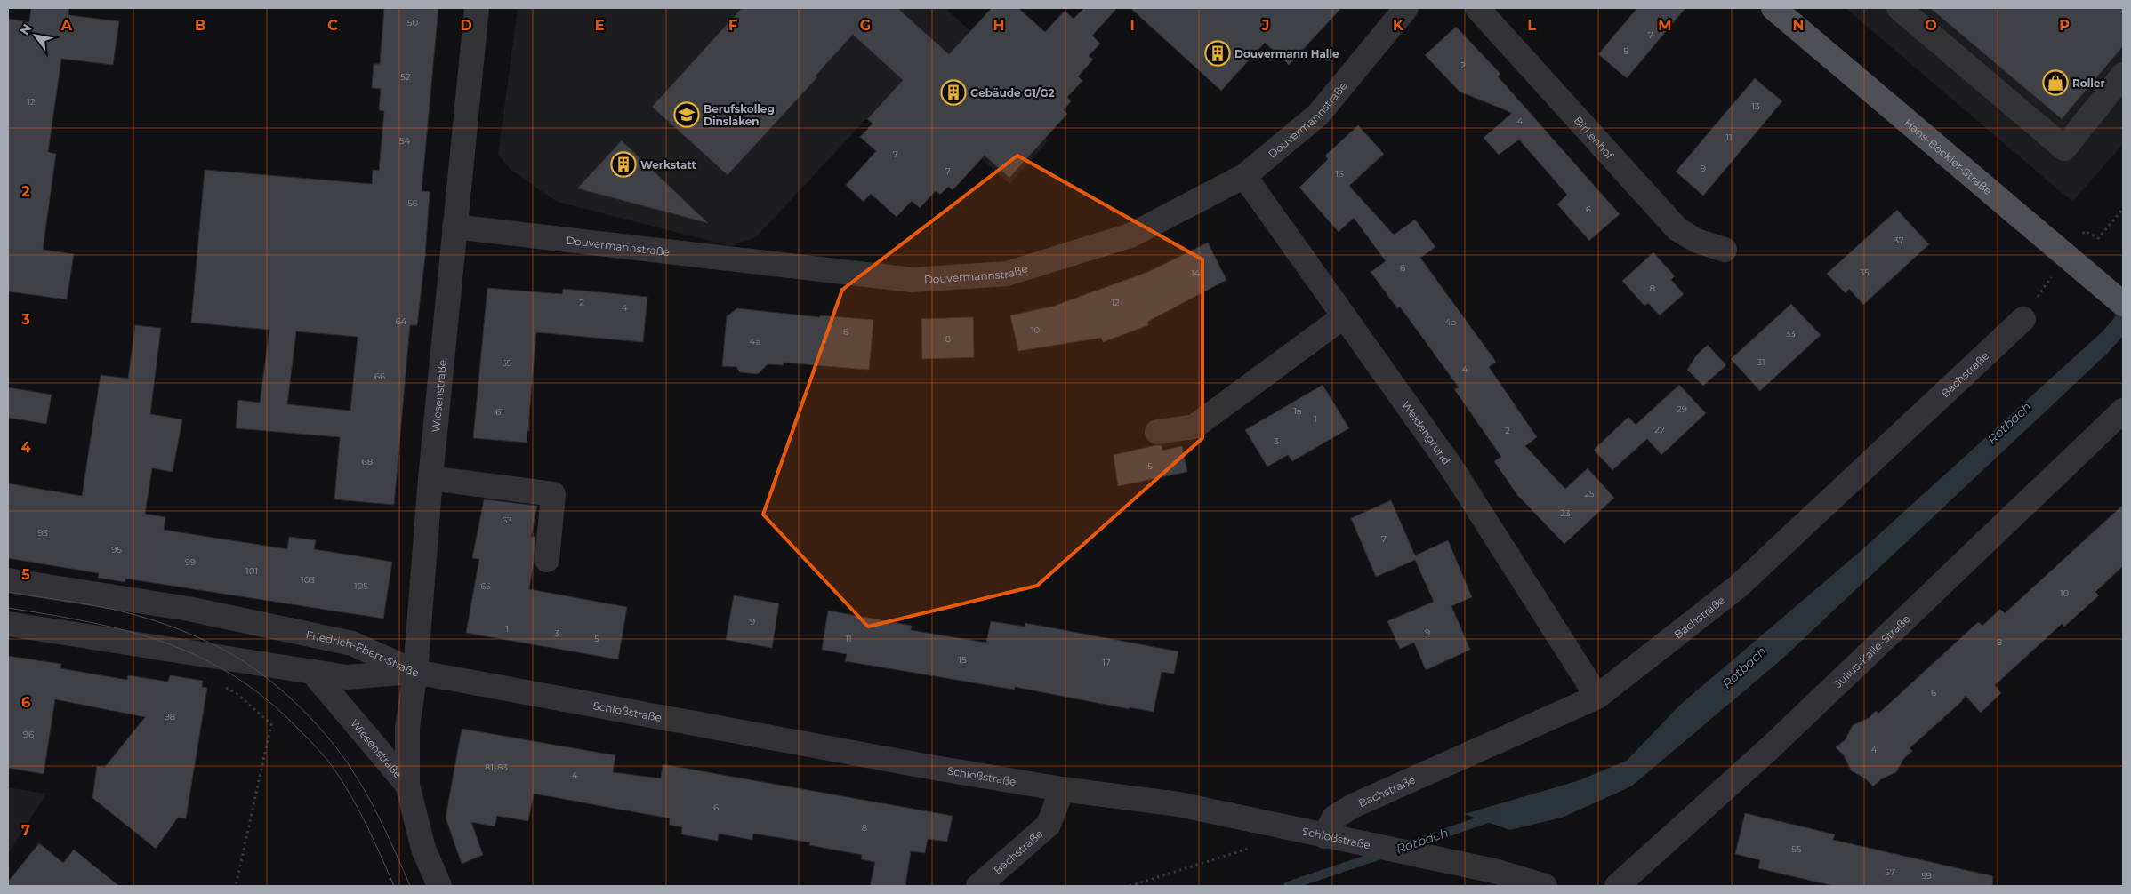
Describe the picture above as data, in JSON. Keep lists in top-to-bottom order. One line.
{"streets":{"main road":["Hans-Böckler-Straße"],"street":["Douvermannstraße","Birkenhof","Bachstraße","Wiesenstraße","Weidengrund","Julius-Kalle-Straße","Friedrich-Ebert-Straße","Schloßstraße"]},"crossings":[["Douvermannstraße","Wiesenstraße"],["Douvermannstraße","Weidengrund"],["Bachstraße","Weidengrund"],["Bachstraße","Schloßstraße"],["Wiesenstraße","Friedrich-Ebert-Straße"],["Wiesenstraße","Schloßstraße"],["Friedrich-Ebert-Straße","Schloßstraße"]],"water":["Rotbach"],"places":{"building":["Douvermann Halle","Gebäude G1/G2","Werkstatt"],"shop":["Roller"],"school or university":["Berufskolleg Dinslaken"]},"house_numbers":["50","7","5","2","52","12","13","4","11","54","7","9","7","16","56","6","37","6","35","14","8","2","12","4","64","4a","10","6","33","8","4a","31","59","4","66","29","1a","61","1","27","2","3","68","5","25","23","63","93","7","95","99","101","103","105","65","10","9","1","9","3","5","11","8","15","17","6","98","96","4","81-83","4","6","8","55","57","59"],"north":"top left","grid":{"columns":["A","B","C","D","E","F","G","H","I","J","K","L","M","N","O","P"],"rows":["2","3","4","5","6","7"]}}
